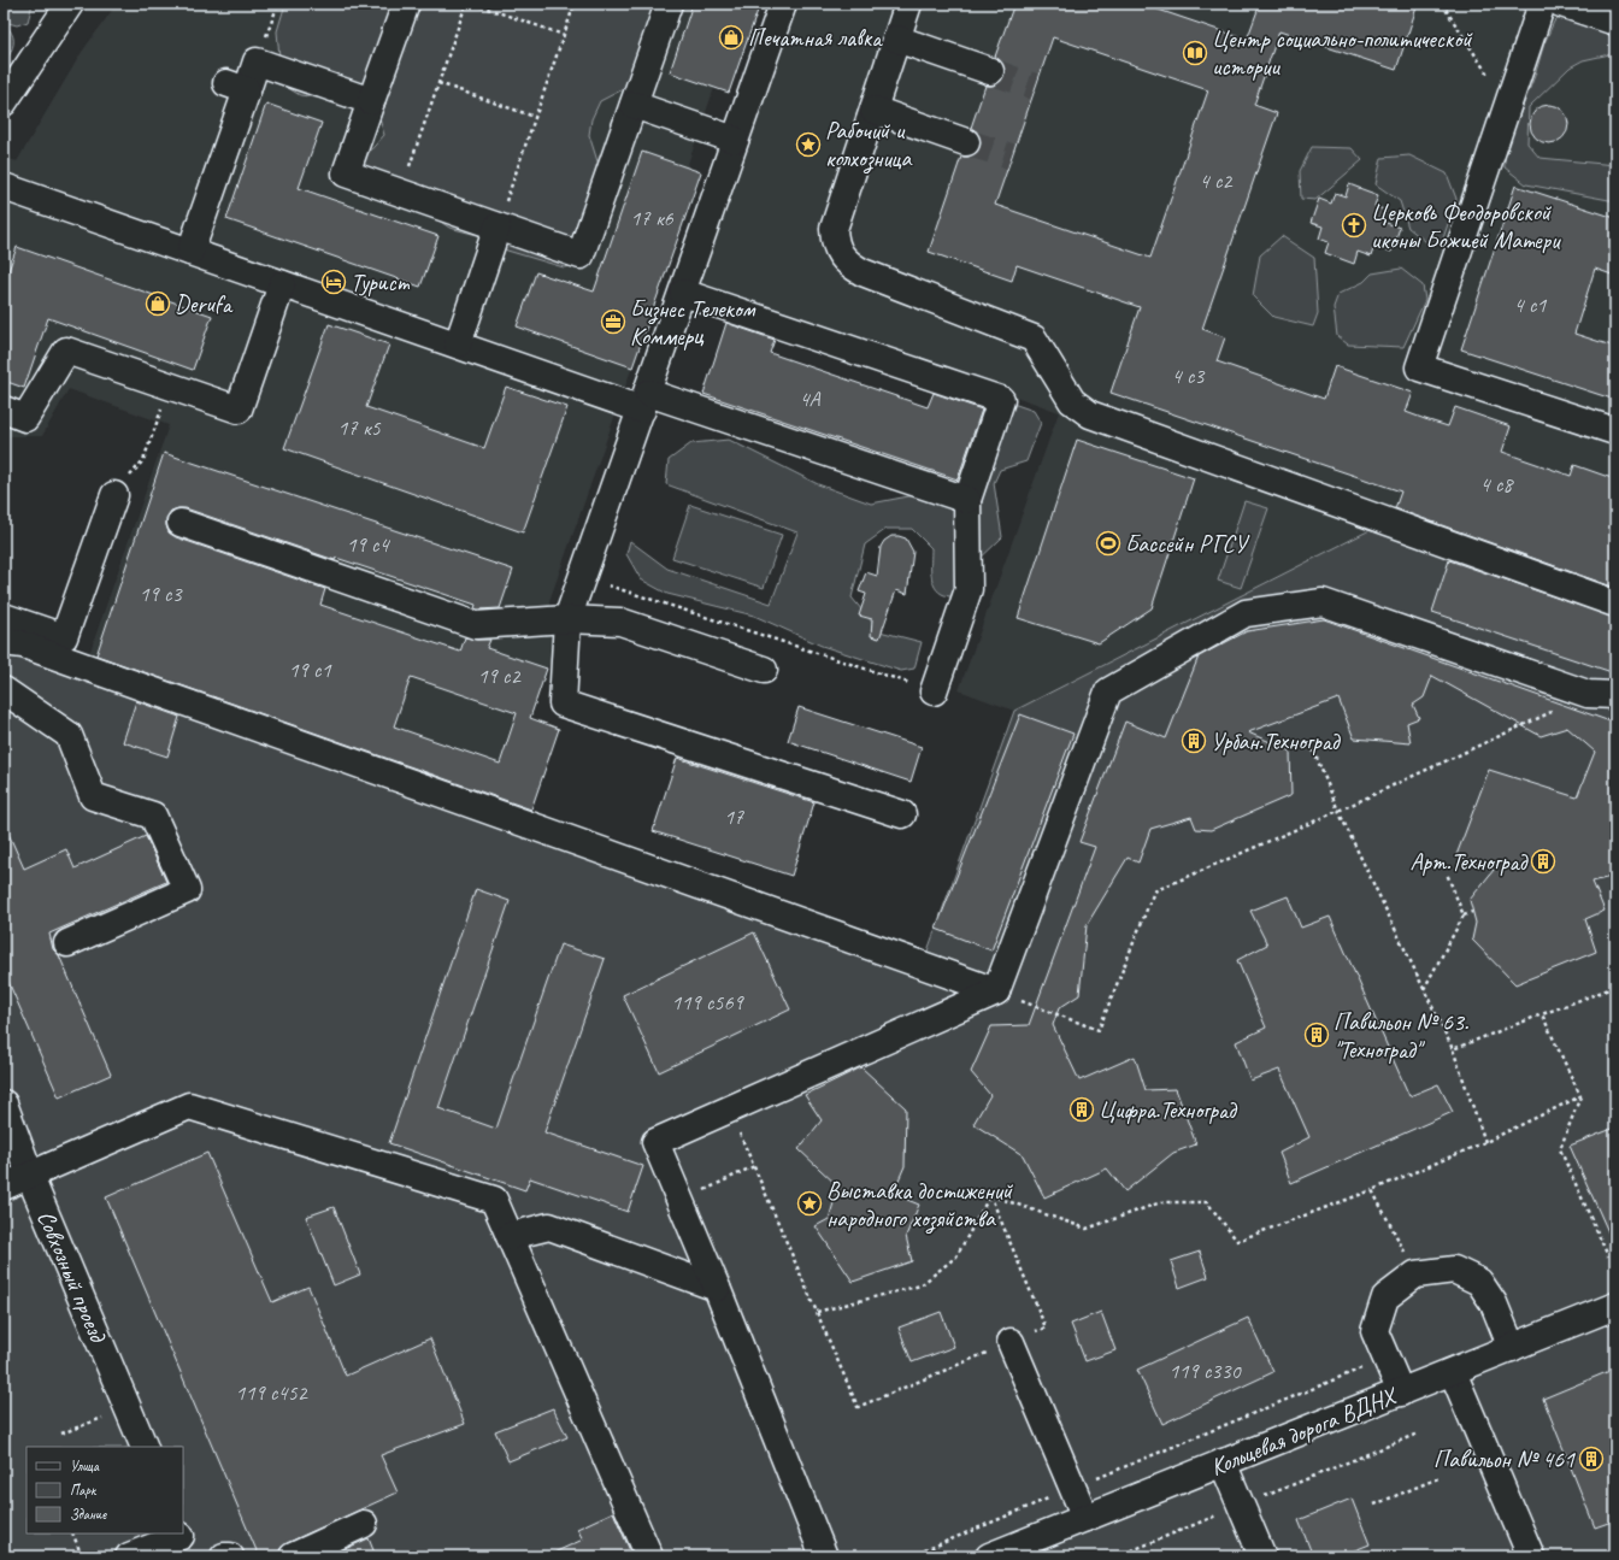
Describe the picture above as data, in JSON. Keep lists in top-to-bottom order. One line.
{"streets":{"street":["Совхозный проезд","Кольцевая дорога ВДНХ"]},"places":{"shop":["Печатная лавка","Derufa"],"library":["Центр социально-политической истории"],"place":["Рабочий и колхозница","Выставка достижений народного хозяйства"],"church":["Церковь Феодоровской иконы Божией Матери"],"hotel":["Турист"],"office":["Бизнес Телеком Коммерц"],"sports":["Бассейн РГСУ"],"building":["Урбан.Техноград","Арт.Техноград","Павильон № 63. \"Техноград\"","Цифра.Техноград","Павильон № 461"]},"house_numbers":["4 с2","17 к6","4 с1","4 с3","4А","17 к5","4 c8","19 с4","19 с3","19 с1","19 с2","17","119 с569","119 с330","119 с452"],"legend":["Улица","Парк","Здание"]}
